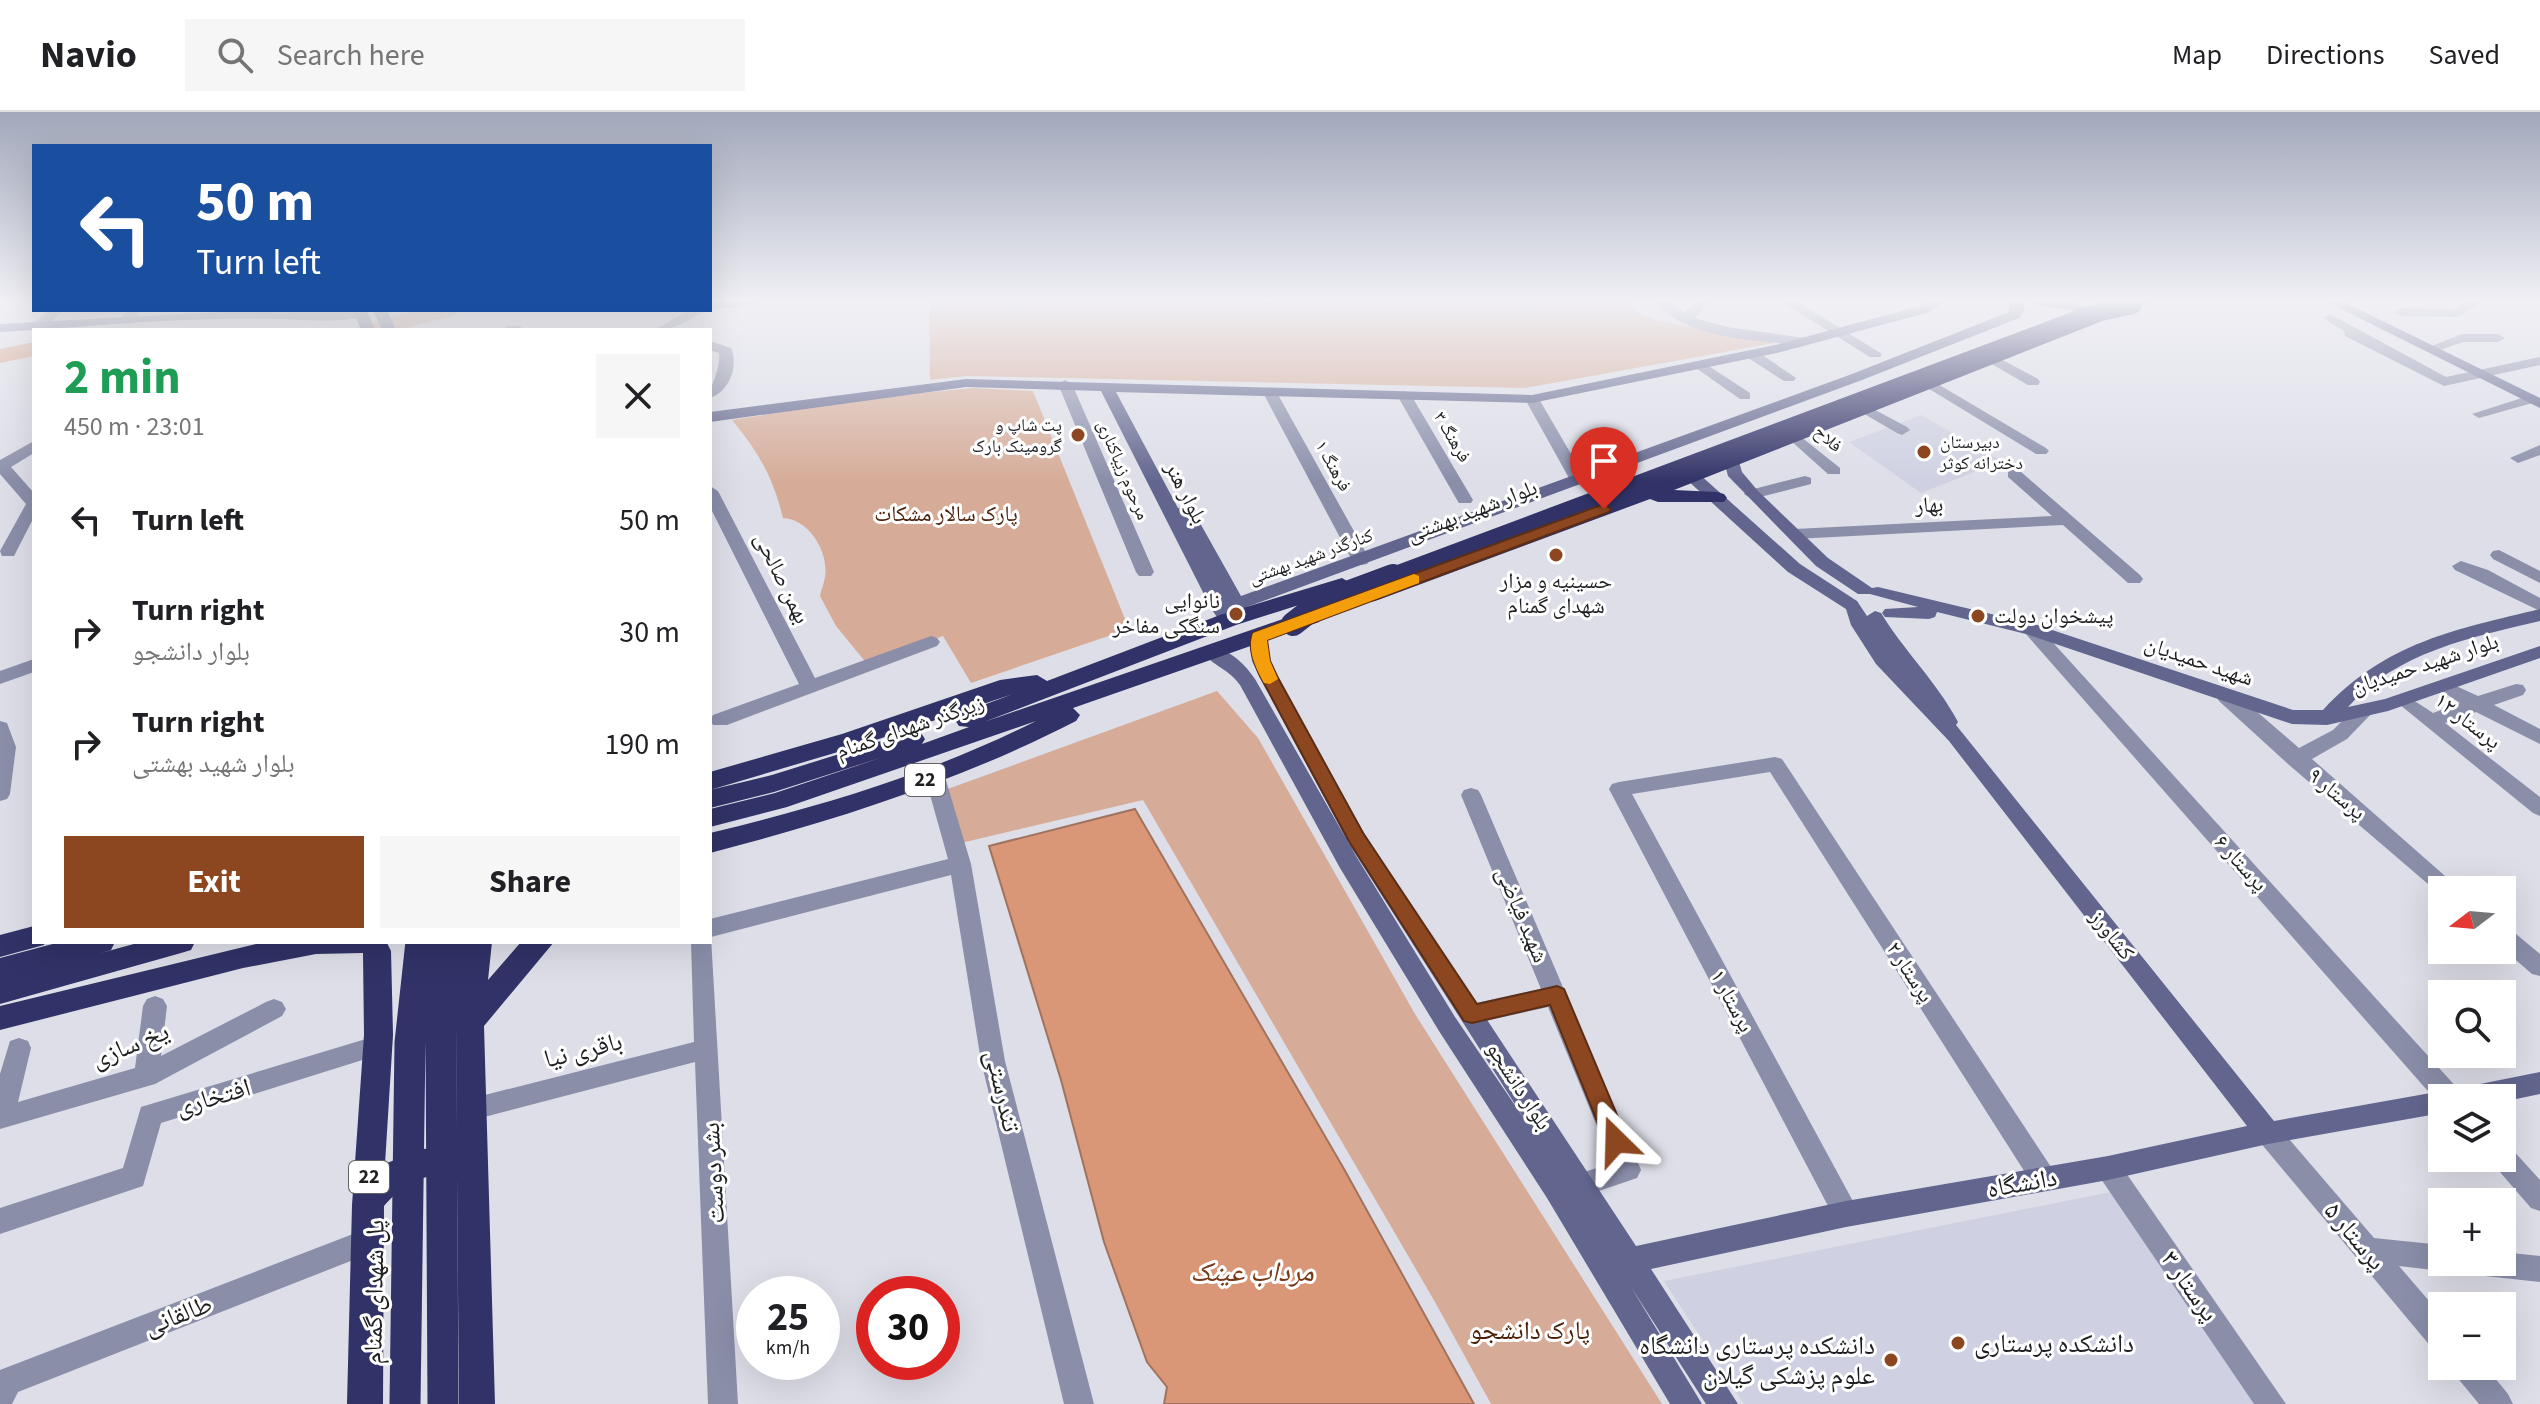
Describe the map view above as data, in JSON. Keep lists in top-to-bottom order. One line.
{"streets":{"highway":["بلوار شهید بهشتی","زیرگذر شهدای گمنام","22","پل شهدای گمنام"],"street":["فرهنگ ۳","فلاح","فرهنگ ۱","مرحوم زیباکناری","بلوار هنر","بهار","کنارگذر شهید بهشتی","بهمن صالحی","شهید حمیدیان","بلوار شهید حمیدیان","پرستار ۱۲","پرستار ۹","پرستار ۶","شهید فیاضی","کشاورز","پرستار ۲","پرستار ۱","یخ سازی","باقری نیا","بلوار دانشجو","تندرستی","افتخاری","بشر دوست","دانشگاه","پرستار ۵","پرستار ۳","طالقانی"]},"crossings":[["فلاح","بلوار شهید بهشتی"],["فرهنگ ۱","کنارگذر شهید بهشتی"],["بلوار هنر","بلوار شهید بهشتی"],["بلوار هنر","کنارگذر شهید بهشتی"],["بهار","شهید حمیدیان"],["بلوار شهید بهشتی","کنارگذر شهید بهشتی"],["بلوار شهید بهشتی","شهید حمیدیان"],["بلوار شهید بهشتی","زیرگذر شهدای گمنام"],["بلوار شهید بهشتی","22"],["بلوار شهید بهشتی","بلوار دانشجو"],["شهید حمیدیان","بلوار شهید حمیدیان"],["شهید حمیدیان","پرستار ۹"],["شهید حمیدیان","پرستار ۶"],["شهید حمیدیان","کشاورز"],["بلوار شهید حمیدیان","پرستار ۱۲"],["زیرگذر شهدای گمنام","22"],["22","تندرستی"],["22","افتخاری"],["22","طالقانی"],["شهید فیاضی","بلوار دانشجو"],["کشاورز","دانشگاه"],["کشاورز","پرستار ۵"],["پرستار ۲","پرستار ۱"],["پرستار ۲","دانشگاه"],["پرستار ۱","دانشگاه"],["باقری نیا","بشر دوست"],["بلوار دانشجو","دانشگاه"],["دانشگاه","پرستار ۵"],["دانشگاه","پرستار ۳"]],"water":["مرداب عینک"],"parks":["پارک سالار مشکات","پارک دانشجو"],"places":["پت شاپ و گرومینک بارک","دبیرستان دخترانه کوثر","حسینیه و مزار شهدای گمنام","نانوایی سنگکی مفاخر","پیشخوان دولت","دانشکده پرستاری","دانشکده پرستاری دانشگاه علوم پزشکی گیلان"],"north":"left","page":{"header":"Navio","search":"Search here","nav":["Map","Directions","Saved"],"turn":["50 m","Turn left"],"heading":["2 min","450 m · 23:01"],"list":[{"name":"Turn left","value":"50 m"},{"name":"Turn right","note":"بلوار دانشجو","value":"30 m"},{"name":"Turn right","note":"بلوار شهید بهشتی","value":"190 m"}],"buttons":["Exit","Share"],"map_buttons":["+","−"],"speed":"25 km/h","limit":"30"}}
